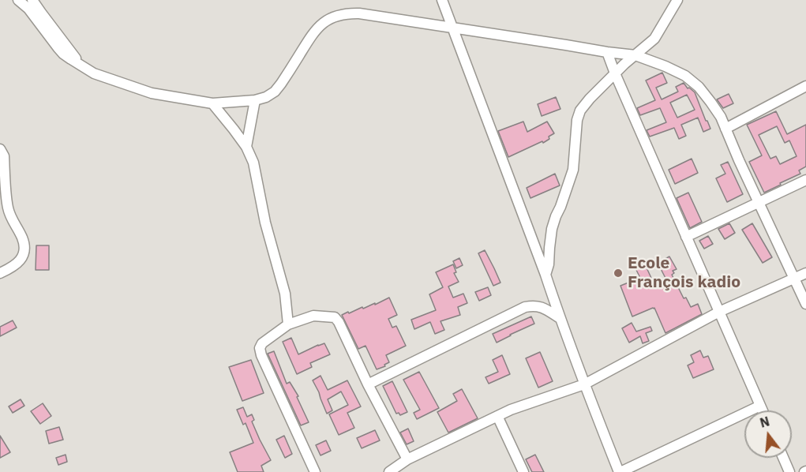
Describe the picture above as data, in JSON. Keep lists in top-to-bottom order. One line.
{"places":["Ecole François kadio"],"north":"top"}
